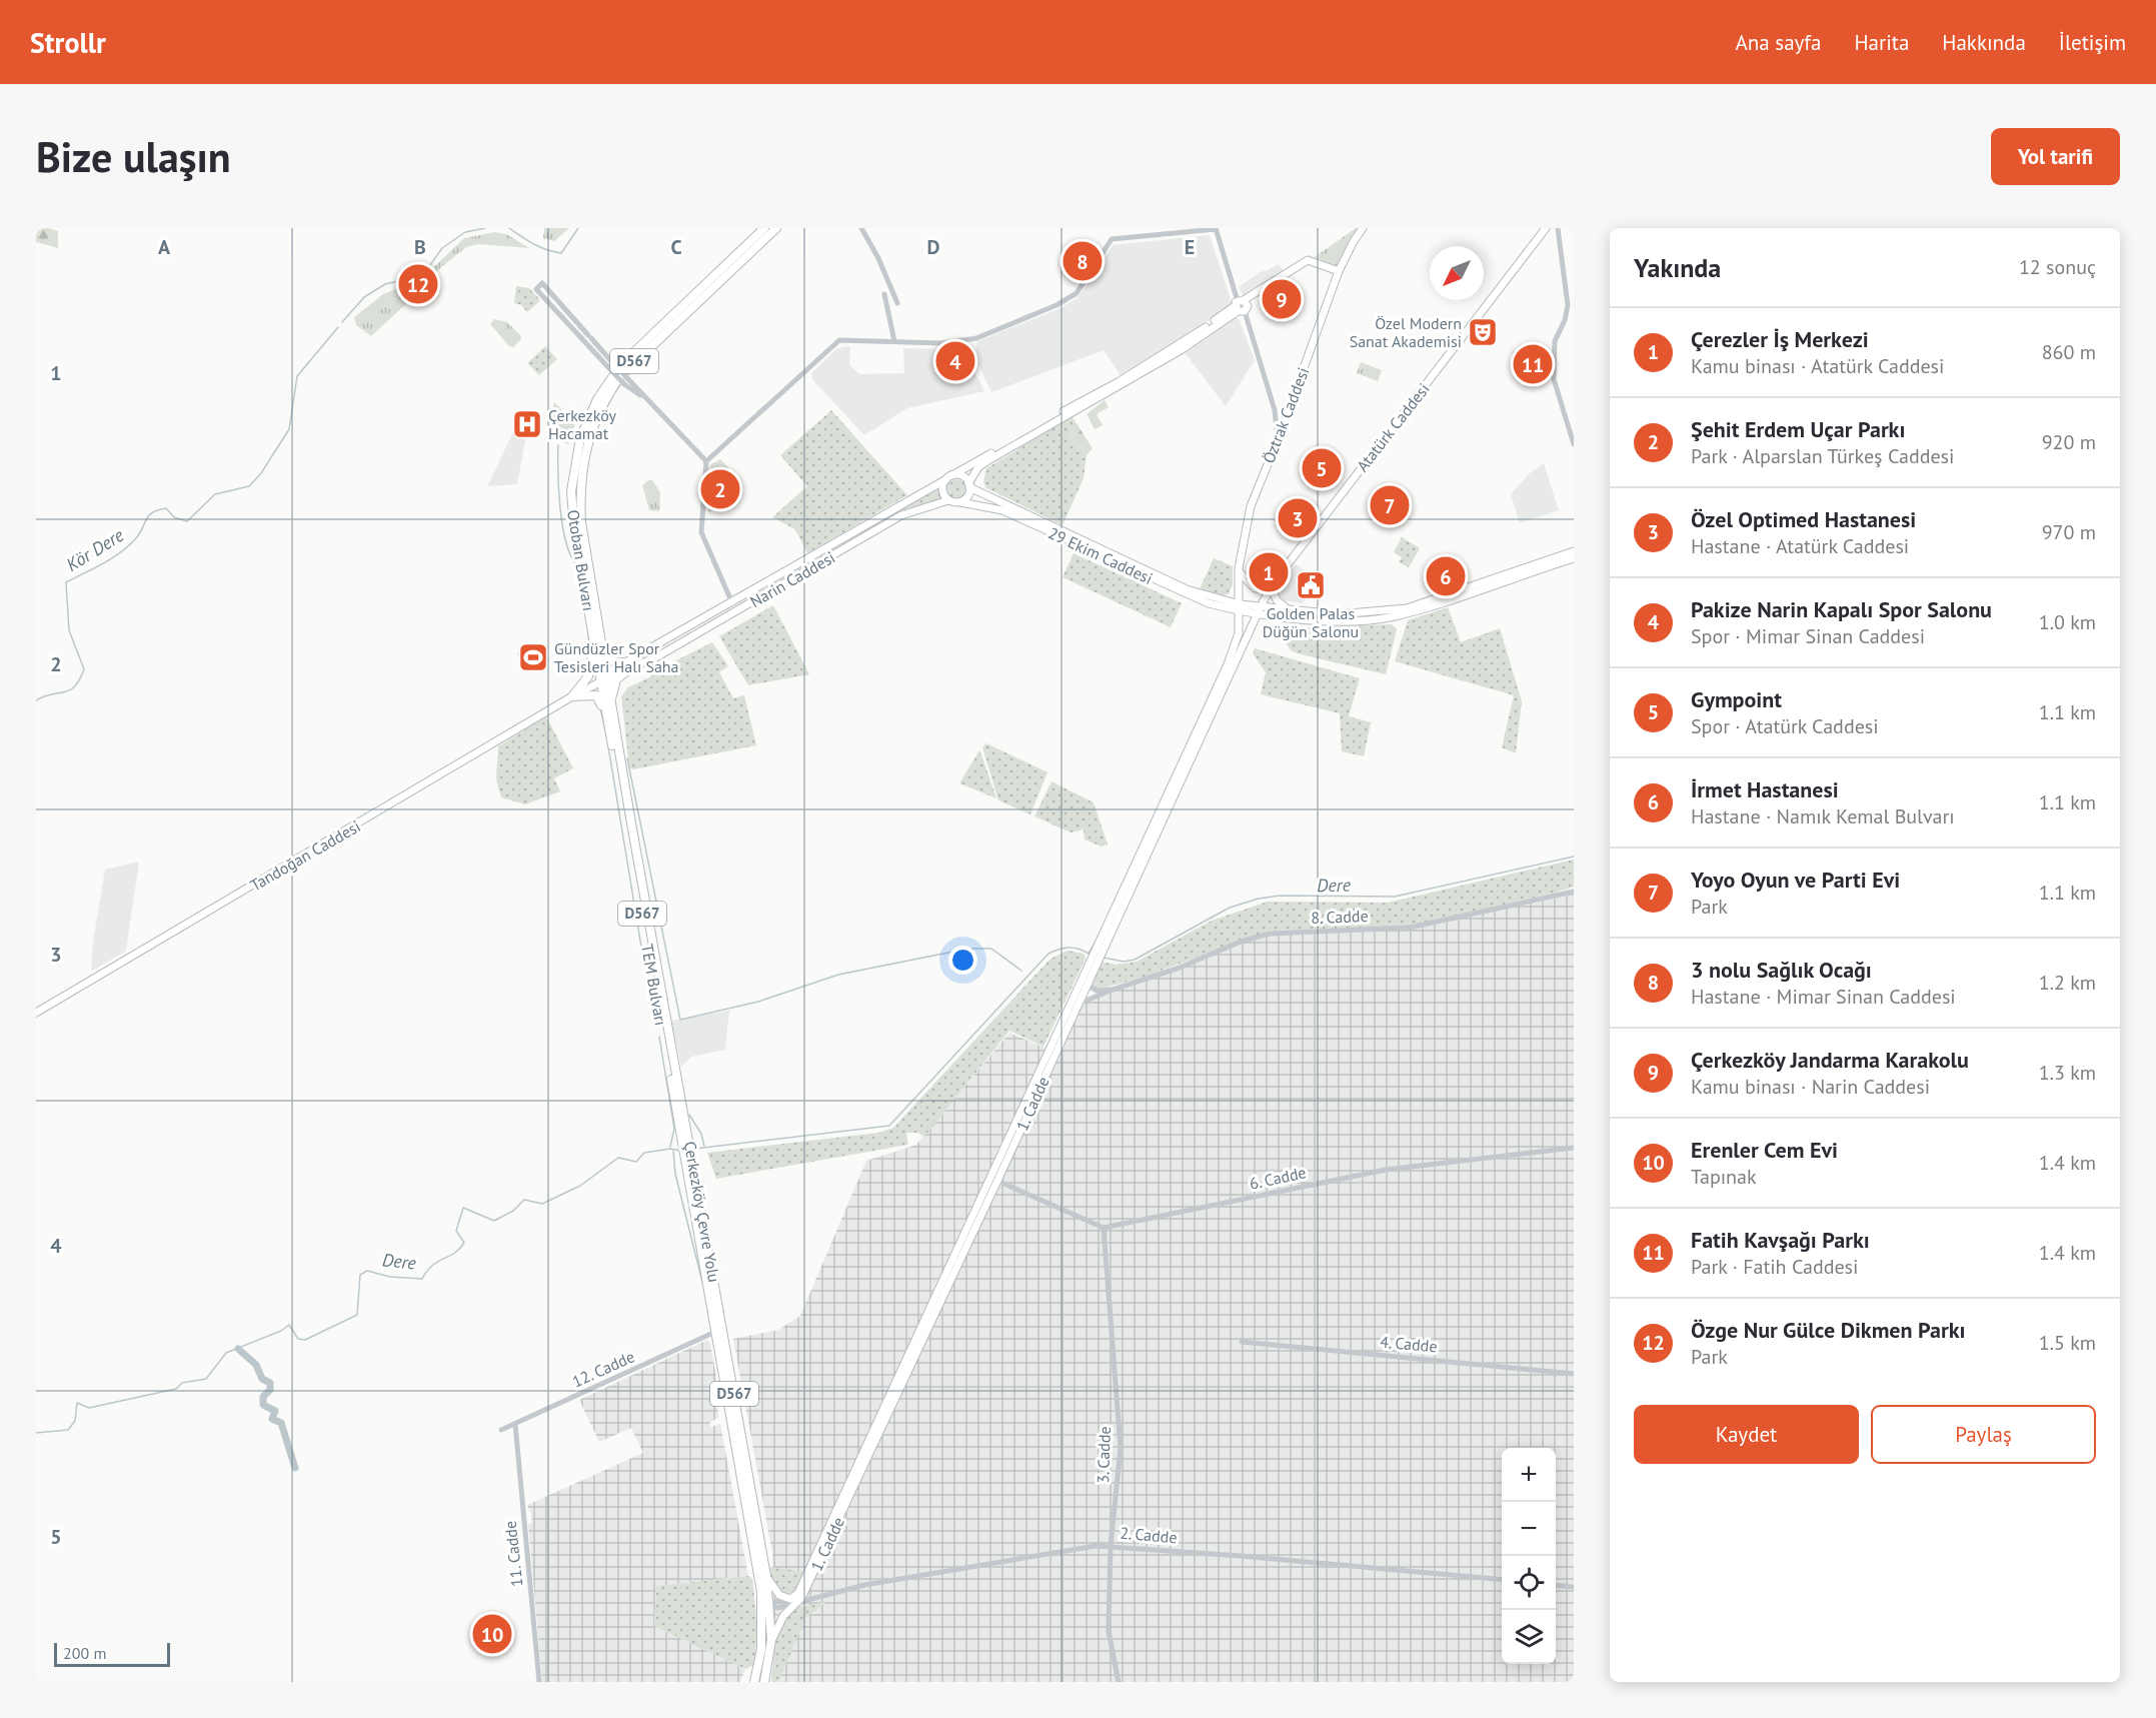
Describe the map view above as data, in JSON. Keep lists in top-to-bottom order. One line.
{"streets":{"highway":["D567","Otoban Bulvarı","TEM Bulvarı","Çerkezköy Çevre Yolu"],"main road":["Öztrak Caddesi","Atatürk Caddesi","29 Ekim Caddesi","Narin Caddesi","Tandoğan Caddesi","1. Cadde"],"street":["8. Cadde","6. Cadde","4. Cadde","12. Cadde","3. Cadde","2. Cadde","11. Cadde"]},"crossings":[["D567","Otoban Bulvarı"],["D567","Tandoğan Caddesi"],["D567","TEM Bulvarı"],["D567","Çerkezköy Çevre Yolu"],["D567","12. Cadde"],["Öztrak Caddesi","29 Ekim Caddesi"],["Öztrak Caddesi","1. Cadde"],["Atatürk Caddesi","29 Ekim Caddesi"],["Atatürk Caddesi","1. Cadde"],["29 Ekim Caddesi","Narin Caddesi"],["29 Ekim Caddesi","1. Cadde"],["Otoban Bulvarı","Tandoğan Caddesi"],["Otoban Bulvarı","TEM Bulvarı"],["Narin Caddesi","Tandoğan Caddesi"],["Tandoğan Caddesi","TEM Bulvarı"],["8. Cadde","1. Cadde"],["TEM Bulvarı","Çerkezköy Çevre Yolu"],["1. Cadde","2. Cadde"],["6. Cadde","3. Cadde"],["Çerkezköy Çevre Yolu","12. Cadde"],["12. Cadde","11. Cadde"],["3. Cadde","2. Cadde"]],"water":["Kör Dere","Dere"],"places":{"theatre":["Özel Modern Sanat Akademisi"],"hospital":["Çerkezköy Hacamat"],"public building":["Golden Palas Düğün Salonu"],"sports":["Gündüzler Spor Tesisleri Halı Saha"]},"scale_bar":"200 m","north":"bottom left","page":{"header":"Strollr","nav":["Ana sayfa","Harita","Hakkında","İletişim"],"buttons":["Yol tarifi",["Kaydet","Paylaş"]],"title":"Bize ulaşın","heading":["Yakında","12 sonuç"],"pins":["8","12","9","4","11","5","2","7","3","1","6","10"],"list":[{"mark":"1","name":"Çerezler İş Merkezi","note":"Kamu binası · Atatürk Caddesi","value":"860 m"},{"mark":"2","name":"Şehit Erdem Uçar Parkı","note":"Park · Alparslan Türkeş Caddesi","value":"920 m"},{"mark":"3","name":"Özel Optimed Hastanesi","note":"Hastane · Atatürk Caddesi","value":"970 m"},{"mark":"4","name":"Pakize Narin Kapalı Spor Salonu","note":"Spor · Mimar Sinan Caddesi","value":"1.0 km"},{"mark":"5","name":"Gympoint","note":"Spor · Atatürk Caddesi","value":"1.1 km"},{"mark":"6","name":"İrmet Hastanesi","note":"Hastane · Namık Kemal Bulvarı","value":"1.1 km"},{"mark":"7","name":"Yoyo Oyun ve Parti Evi","note":"Park","value":"1.1 km"},{"mark":"8","name":"3 nolu Sağlık Ocağı","note":"Hastane · Mimar Sinan Caddesi","value":"1.2 km"},{"mark":"9","name":"Çerkezköy Jandarma Karakolu","note":"Kamu binası · Narin Caddesi","value":"1.3 km"},{"mark":"10","name":"Erenler Cem Evi","note":"Tapınak","value":"1.4 km"},{"mark":"11","name":"Fatih Kavşağı Parkı","note":"Park · Fatih Caddesi","value":"1.4 km"},{"mark":"12","name":"Özge Nur Gülce Dikmen Parkı","note":"Park","value":"1.5 km"}],"map_buttons":["+","−"],"scale":"200 m"},"grid":{"columns":["A","B","C","D","E"],"rows":["1","2","3","4","5"]}}
